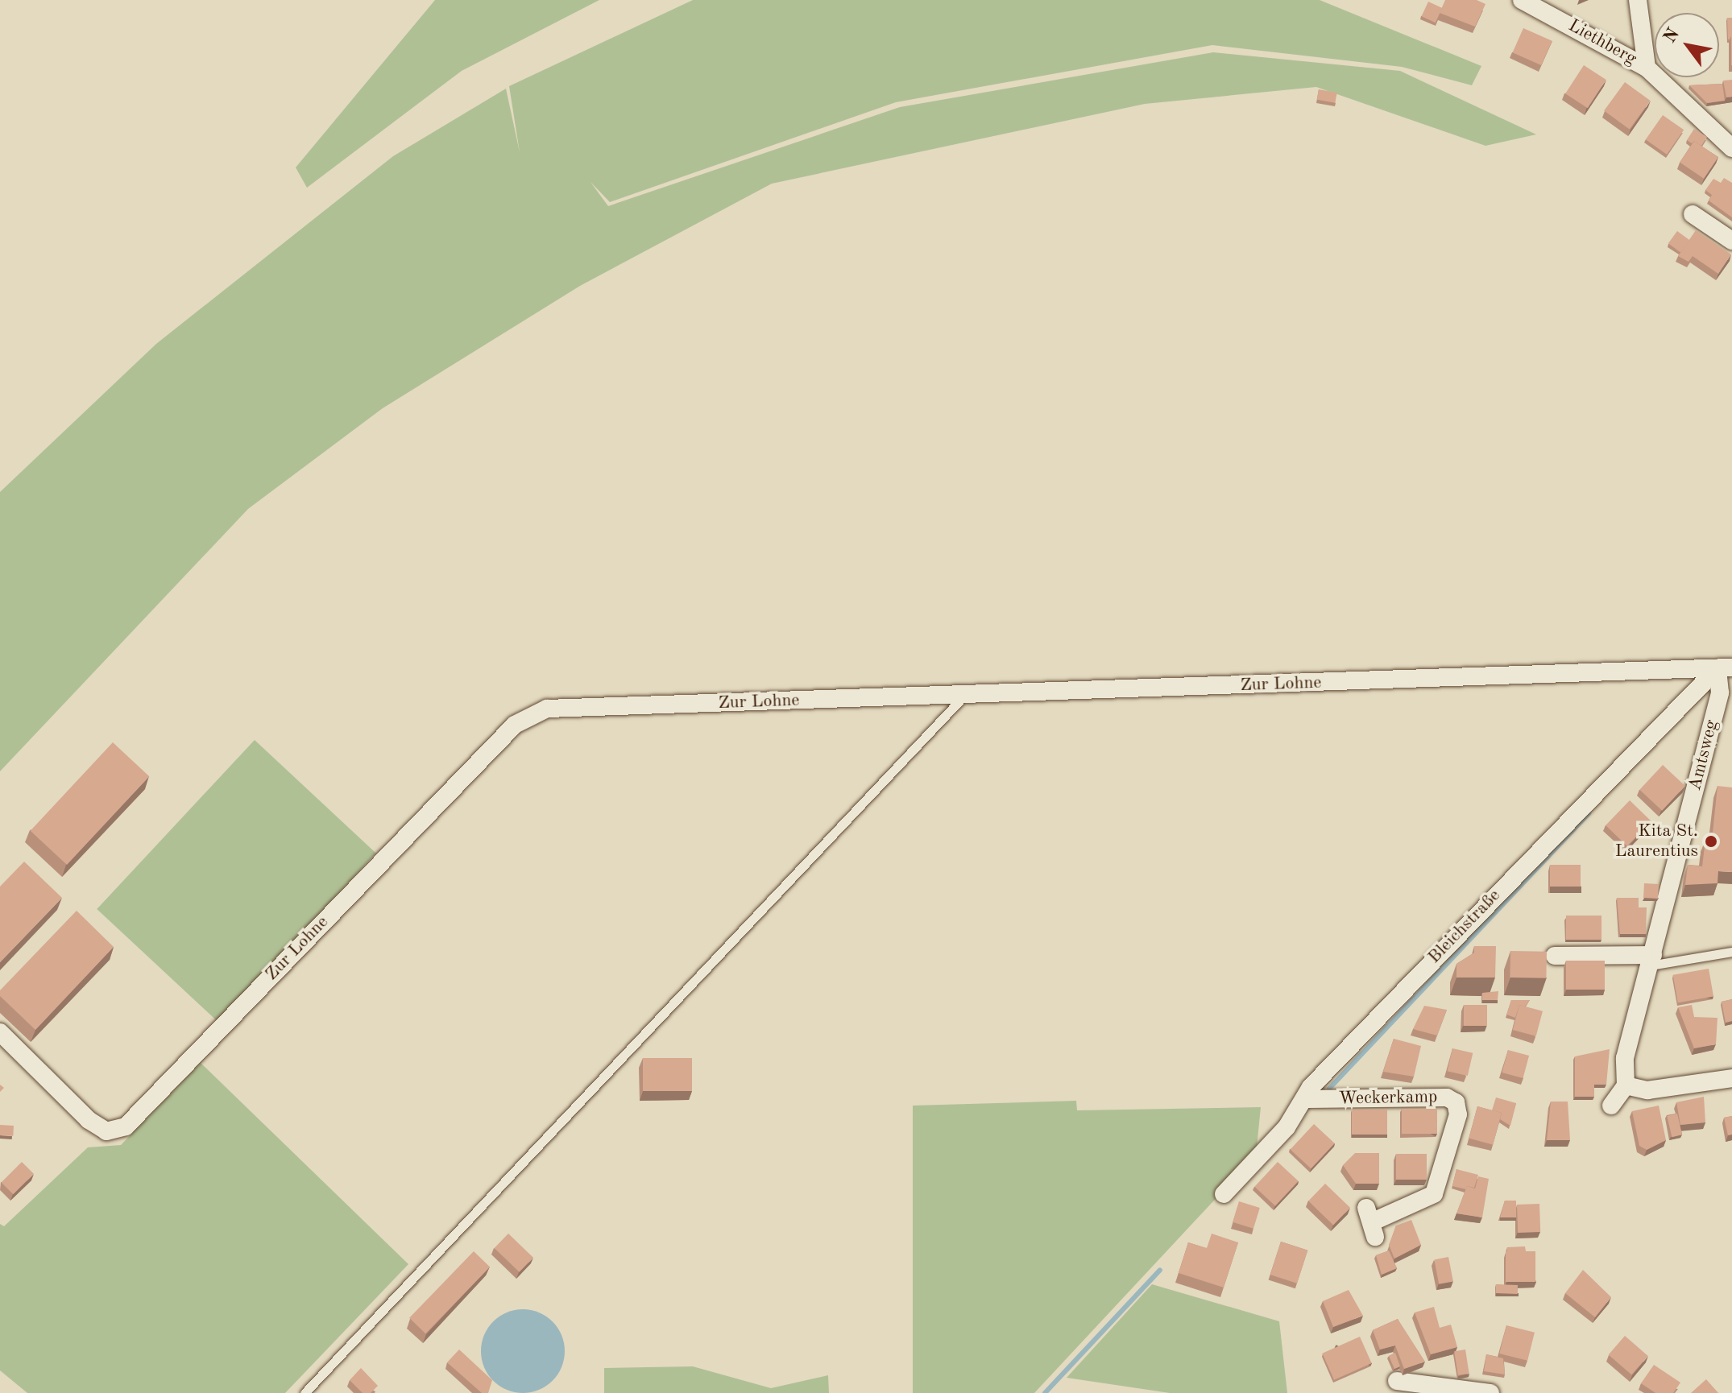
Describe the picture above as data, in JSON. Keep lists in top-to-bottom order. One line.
{"streets":{"street":["Liethberg","Zur Lohne","Amtsweg","Bleichstraße","Weckerkamp"]},"crossings":[["Zur Lohne","Amtsweg"],["Zur Lohne","Bleichstraße"],["Amtsweg","Bleichstraße"],["Bleichstraße","Weckerkamp"]],"places":["Kita St. Laurentius"],"north":"top left"}
